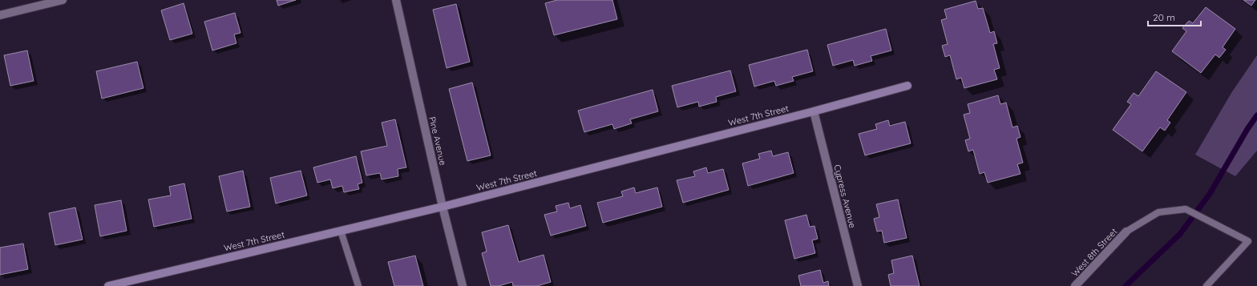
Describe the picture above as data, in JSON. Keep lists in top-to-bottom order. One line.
{"streets":{"street":["West 7th Street","Pine Avenue","Cypress Avenue","West 8th Street"]},"crossings":[["West 7th Street","Pine Avenue"],["West 7th Street","Cypress Avenue"]],"scale_bar":"20 m"}
